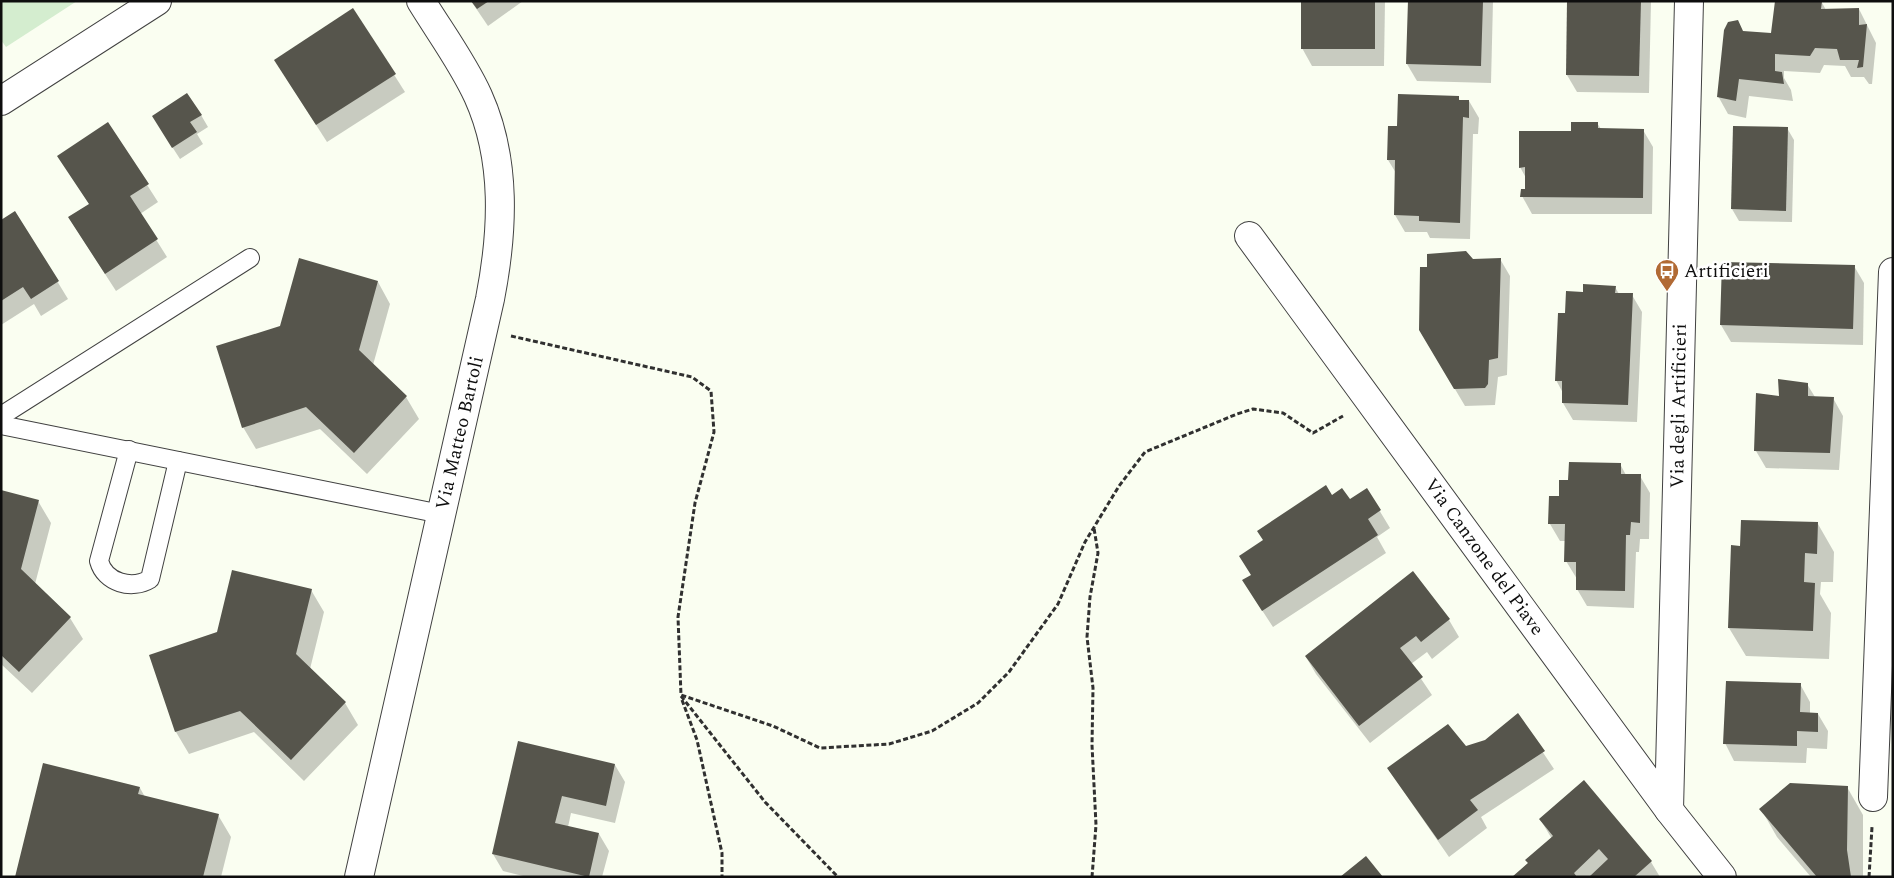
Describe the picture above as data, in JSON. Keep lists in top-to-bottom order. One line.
{"streets":{"street":["Via degli Artificieri","Via Matteo Bartoli","Via Canzone del Piave"]},"crossings":[["Via degli Artificieri","Via Canzone del Piave"]],"places":{"bus stop":["Artificieri"]}}
